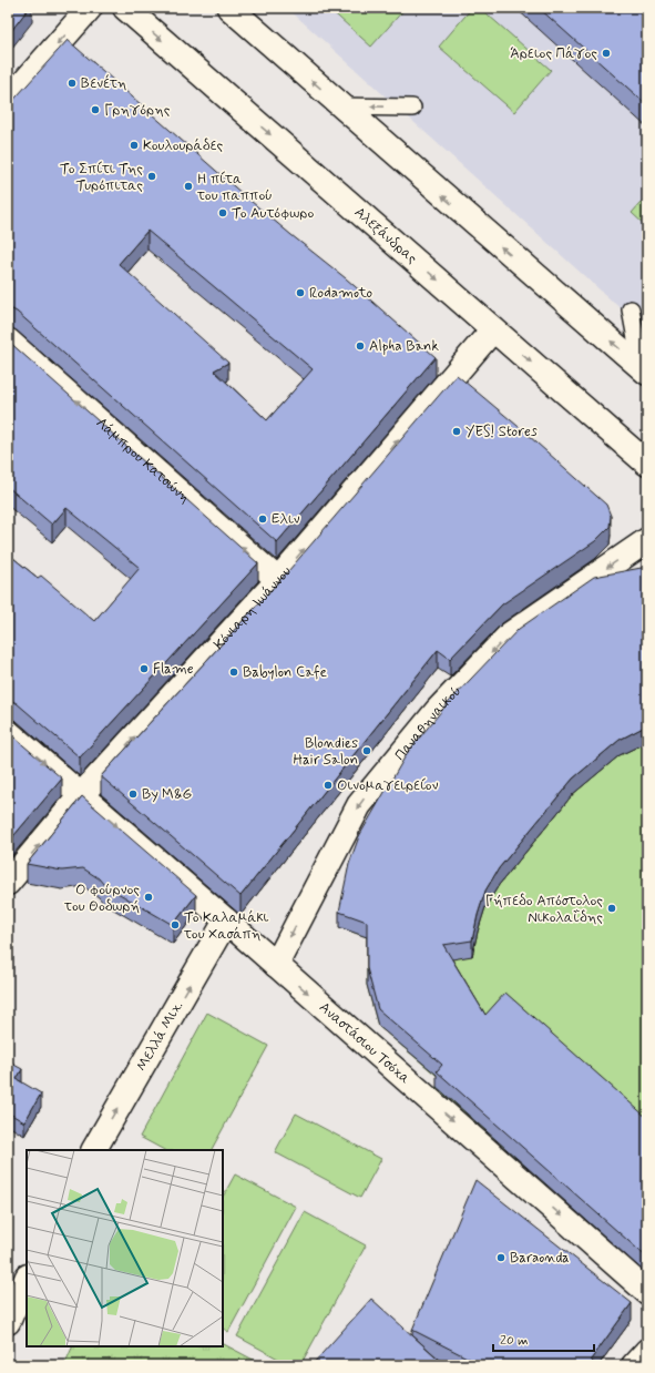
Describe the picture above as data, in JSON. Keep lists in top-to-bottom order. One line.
{"streets":{"street":["Αλεξάνδρας","Λάμπρου Κατσώνη","Κόνιαρη Ιωάννου","Παναθηναικού","Μελλά Μιχ.","Αναστάσιου Τσόχα"]},"crossings":[["Αλεξάνδρας","Κόνιαρη Ιωάννου"],["Λάμπρου Κατσώνη","Κόνιαρη Ιωάννου"],["Κόνιαρη Ιωάννου","Αναστάσιου Τσόχα"],["Παναθηναικού","Αναστάσιου Τσόχα"],["Μελλά Μιχ.","Αναστάσιου Τσόχα"]],"one_way":["Λάμπρου Κατσώνη","Κόνιαρη Ιωάννου","Παναθηναικού","Μελλά Μιχ.","Αναστάσιου Τσόχα"],"places":["Άρειος Πάγος","Βενέτη","Γρηγόρης","Κουλουράδες","Το Σπίτι Της Τυρόπιτας","Η πίτα του παππού","Το Αυτόφωρο","Rodamoto","Alpha Bank","YES! Stores","Ελιν","Flame","Babylon Cafe","Blondies Hair Salon","Οινομαγειρείον","By M&G","Ο φούρνος του Θοδωρή","Γήπεδο Απόστολος Νικολαΐδης","Το Καλαμάκι του Χασάπη","Baraonda"],"scale_bar":"20 m"}
